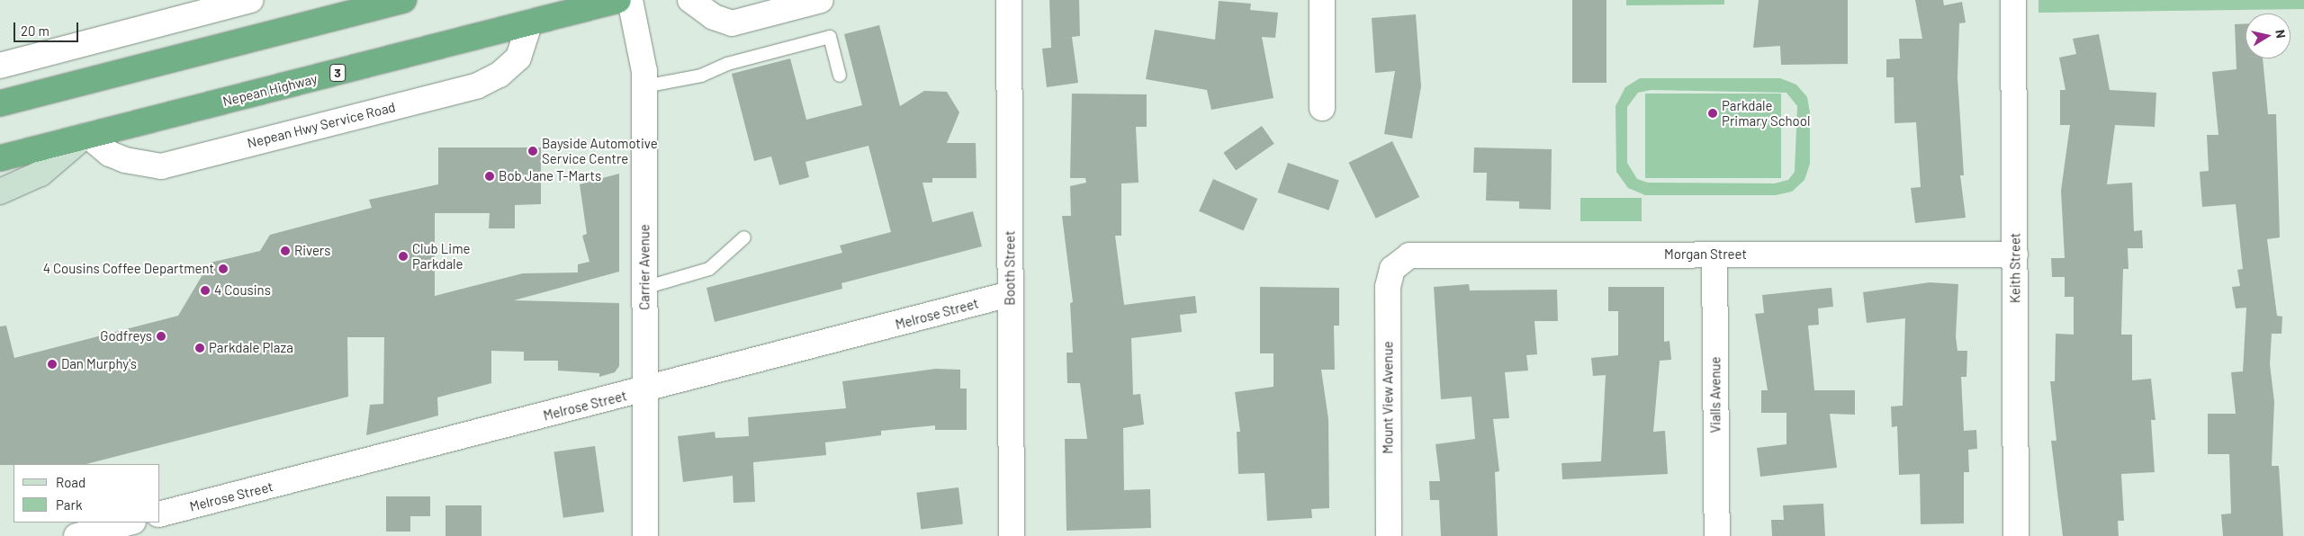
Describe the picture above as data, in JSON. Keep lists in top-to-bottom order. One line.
{"streets":{"highway":["3","Nepean Highway"],"street":["Nepean Hwy Service Road","Morgan Street","Carrier Avenue","Booth Street","Keith Street","Melrose Street","Vialls Avenue","Mount View Avenue"]},"crossings":[["Nepean Highway","Nepean Hwy Service Road"],["Morgan Street","Keith Street"],["Morgan Street","Vialls Avenue"],["Morgan Street","Mount View Avenue"],["Carrier Avenue","Melrose Street"],["Booth Street","Melrose Street"]],"places":["Parkdale Primary School","Bayside Automotive Service Centre","Bob Jane T-Marts","Rivers","Club Lime Parkdale","4 Cousins Coffee Department","4 Cousins","Godfreys","Parkdale Plaza","Dan Murphy's"],"legend":["Road","Park"],"scale_bar":"20 m","north":"right"}
